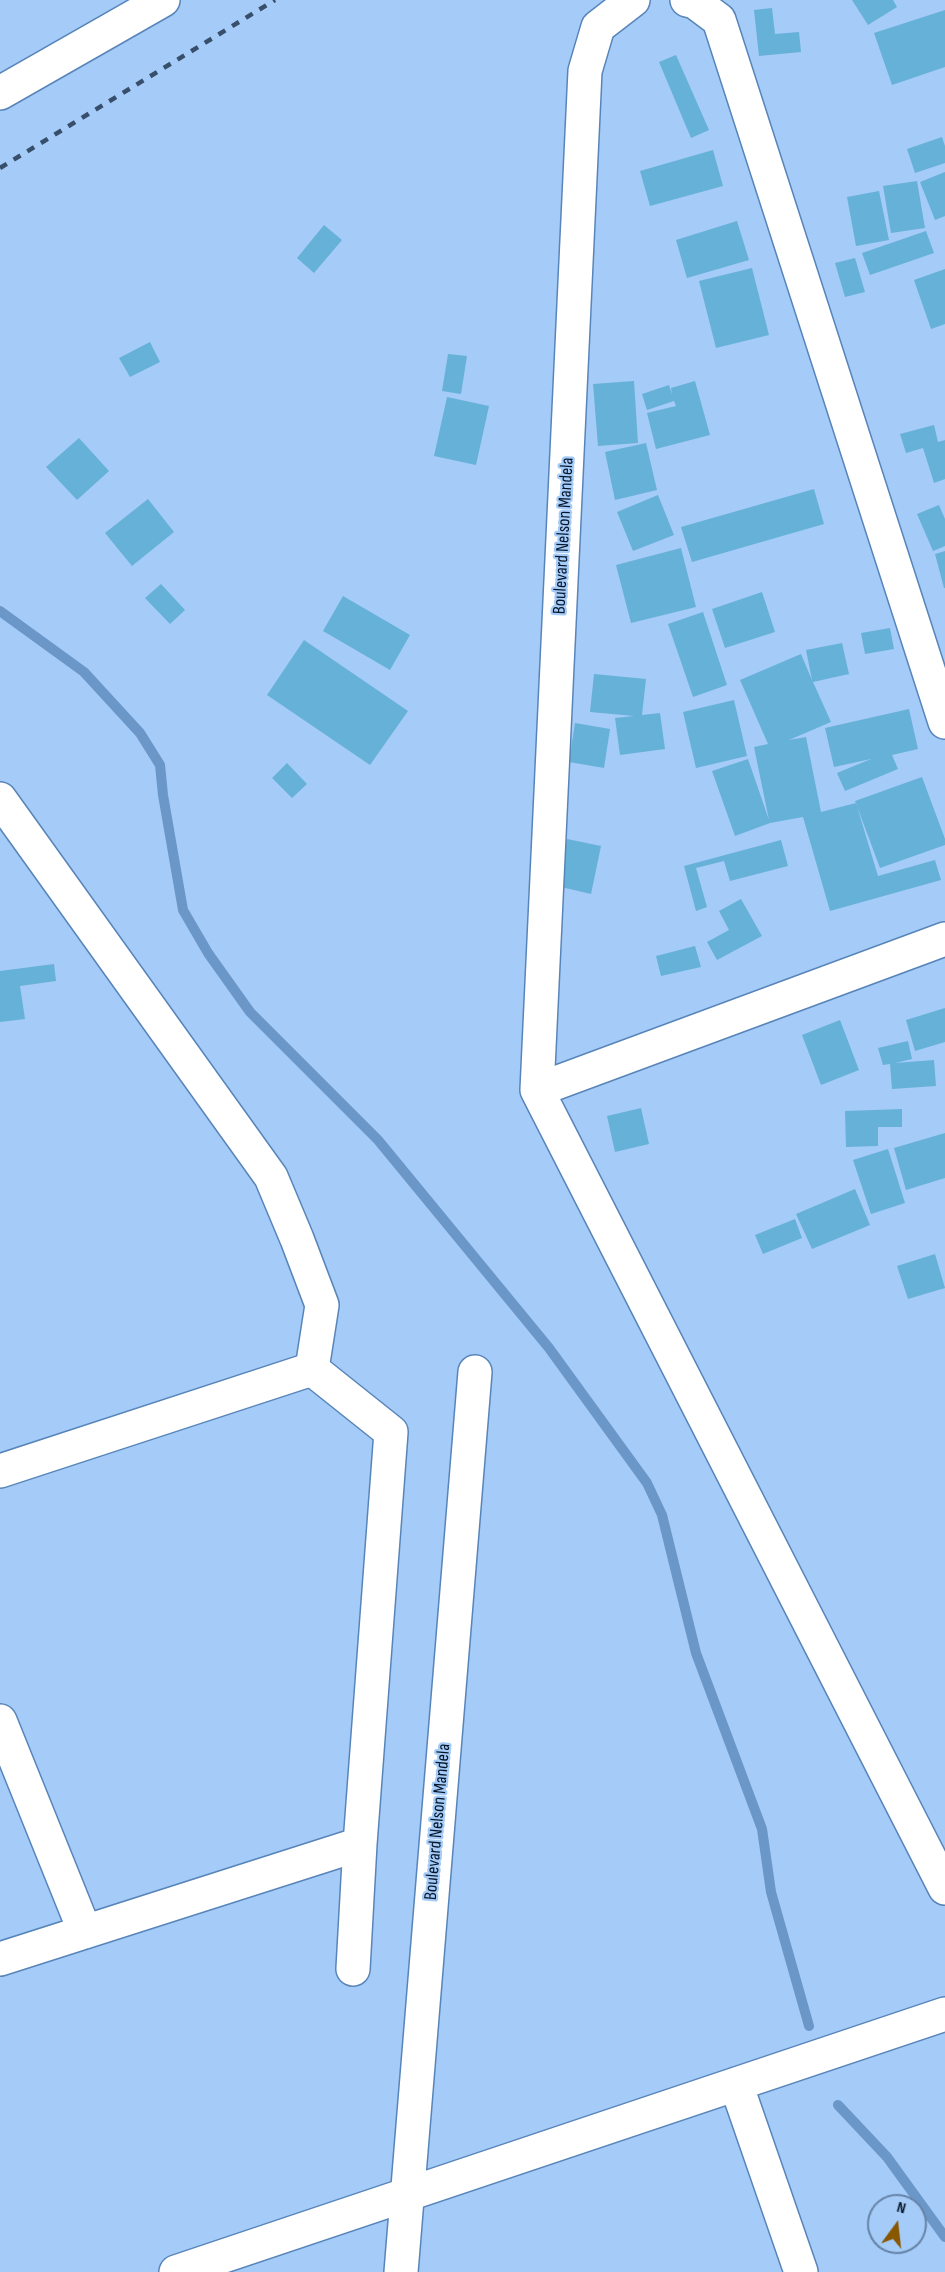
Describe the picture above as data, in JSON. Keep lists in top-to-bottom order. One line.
{"streets":{"street":["Boulevard Nelson Mandela"]},"north":"top"}
